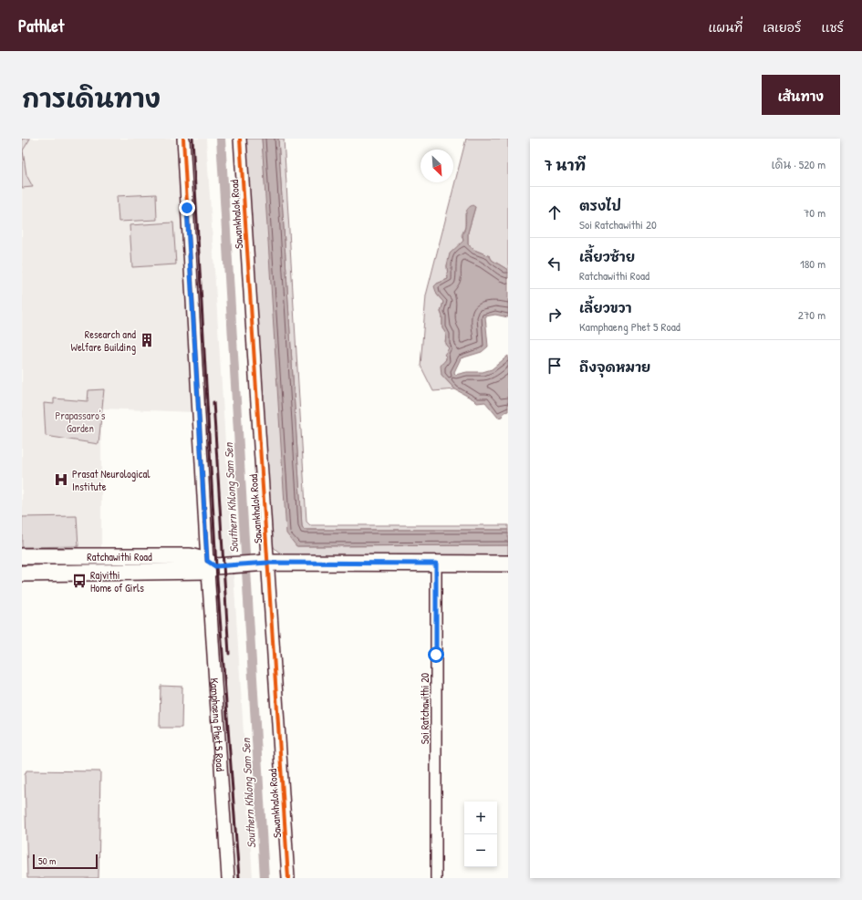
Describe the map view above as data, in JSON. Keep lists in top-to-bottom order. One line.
{"streets":{"main road":["Ratchawithi Road"],"street":["Sawankhalok Road","Soi Ratchawithi 20","Kamphaeng Phet 5 Road"]},"crossings":[["Sawankhalok Road","Ratchawithi Road"],["Ratchawithi Road","Soi Ratchawithi 20"],["Ratchawithi Road","Kamphaeng Phet 5 Road"]],"water":["Southern Khlong Sam Sen"],"parks":["Prapassaro's Garden"],"places":{"building":["Research and Welfare Building"],"hospital":["Prasat Neurological Institute"],"bus stop":["Rajvithi Home of Girls"]},"scale_bar":"50 m","north":"bottom right","page":{"header":"Pathlet","nav":["แผนที่","เลเยอร์","แชร์"],"title":"การเดินทาง","buttons":"เส้นทาง","heading":["7 นาที","เดิน · 520 m"],"list":[["ตรงไป","Soi Ratchawithi 20","70 m"],["เลี้ยวซ้าย","Ratchawithi Road","180 m"],["เลี้ยวขวา","Kamphaeng Phet 5 Road","270 m"],"ถึงจุดหมาย"],"map_buttons":["+","−"],"scale":"50 m"}}
